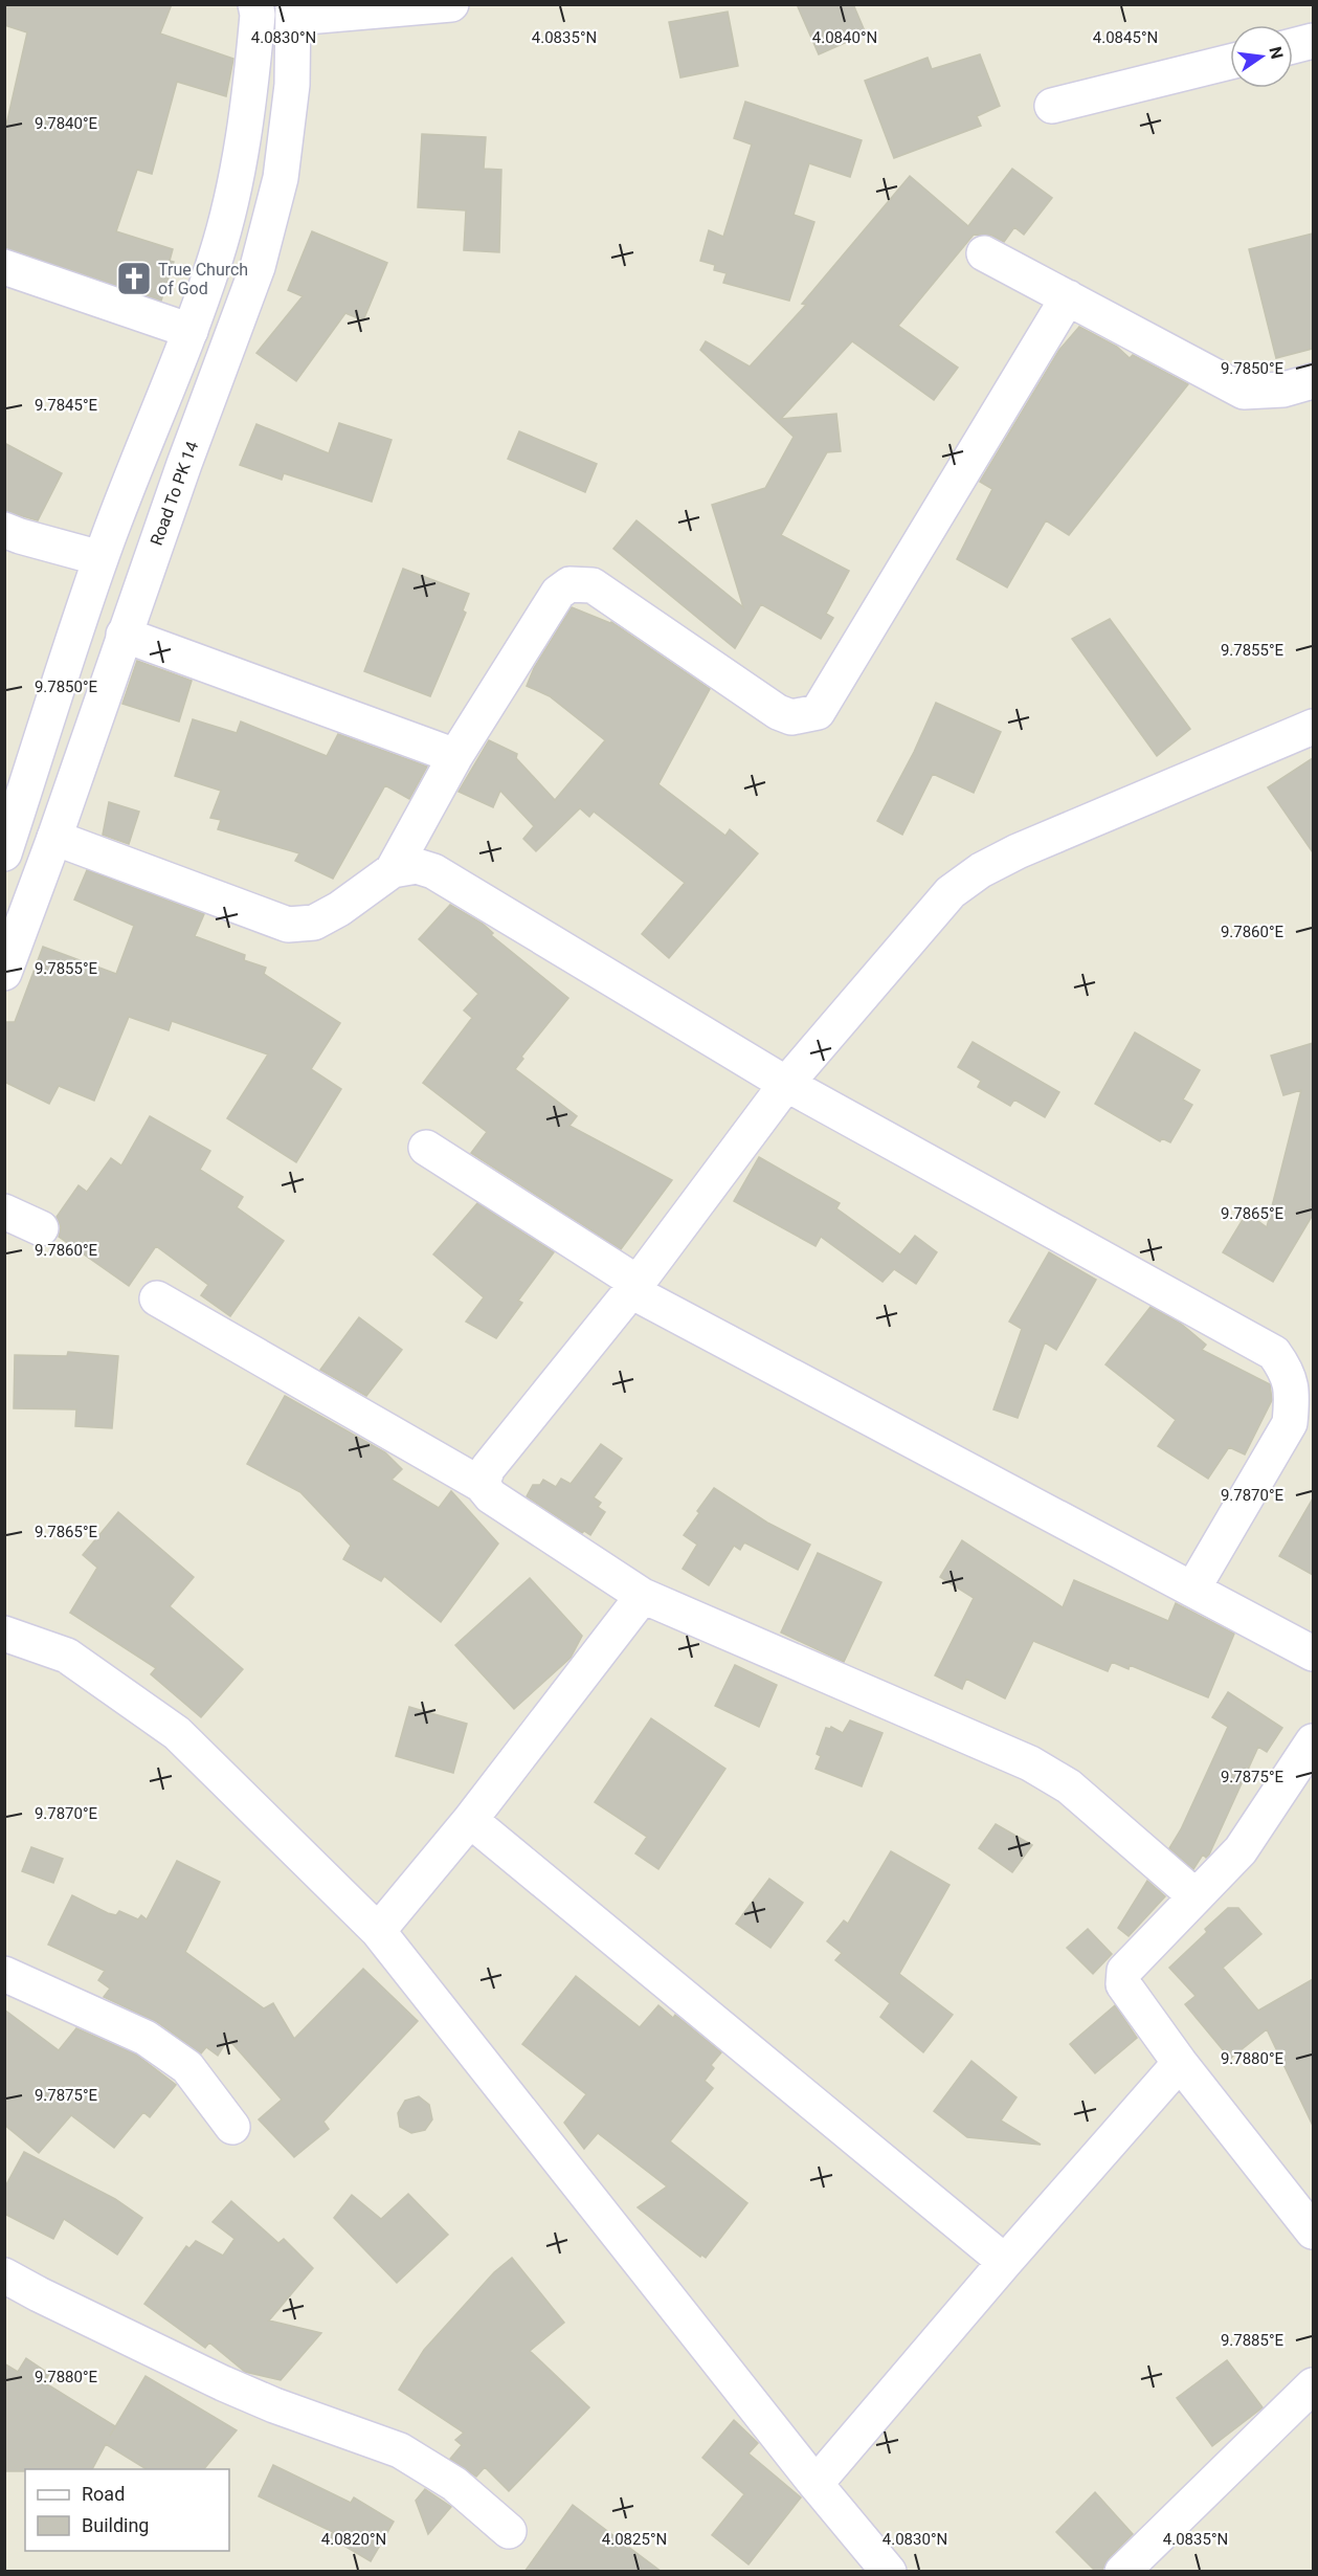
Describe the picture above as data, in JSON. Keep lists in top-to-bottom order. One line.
{"streets":{"street":["Road To PK 14"]},"places":{"church":["True Church of God"]},"legend":["Road","Building"],"north":"right","coordinates":["4.0830°N","4.0835°N","4.0840°N","4.0845°N","9.7840°E","9.7850°E","9.7845°E","9.7855°E","9.7860°E","9.7865°E","9.7870°E","9.7875°E","9.7880°E","9.7885°E","4.0820°N","4.0825°N"]}
